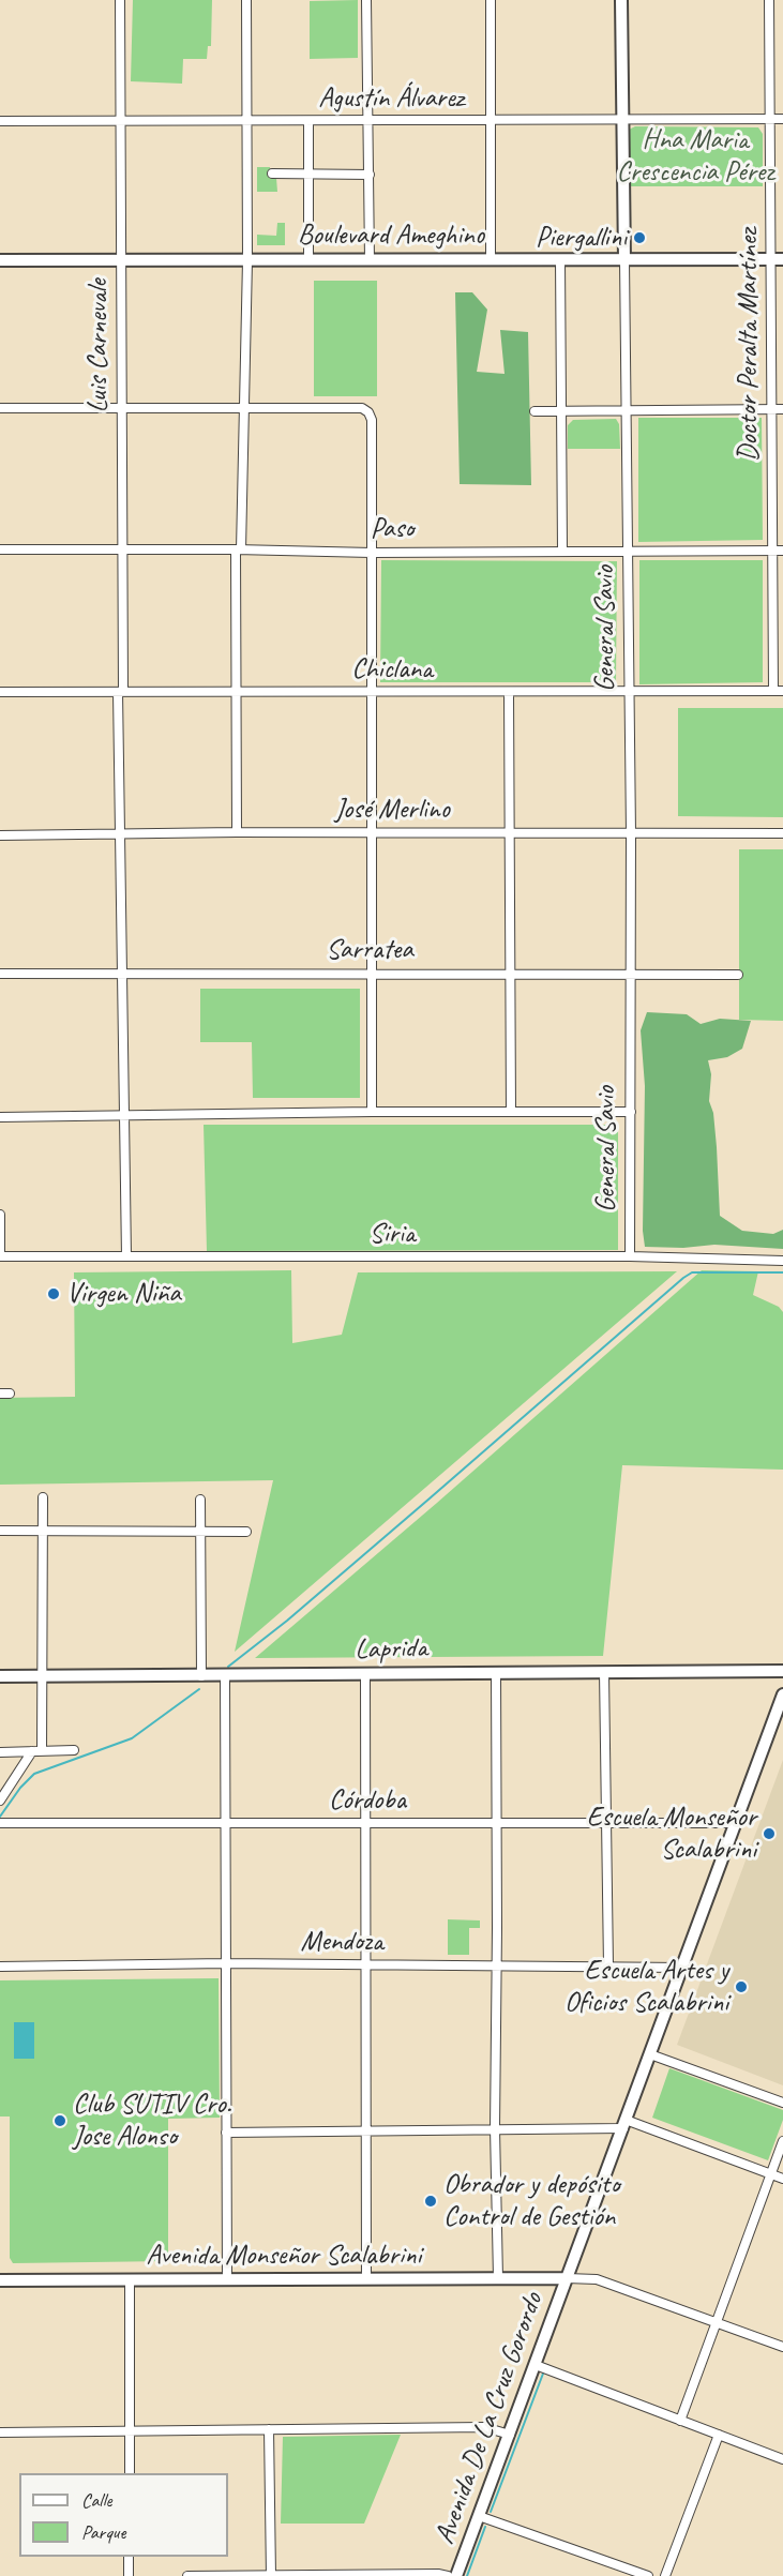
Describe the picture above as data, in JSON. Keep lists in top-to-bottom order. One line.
{"streets":{"main road":["Boulevard Ameghino","General Savio","Laprida","Avenida Monseñor Scalabrini","Avenida De La Cruz Gorordo"],"street":["Agustín Álvarez","Doctor Peralta Martínez","Luis Carnevale","Paso","Chiclana","José Merlino","Sarratea","Siria","Córdoba","Mendoza"]},"crossings":[["Agustín Álvarez","Doctor Peralta Martínez"],["Agustín Álvarez","Luis Carnevale"],["Agustín Álvarez","General Savio"],["Boulevard Ameghino","Doctor Peralta Martínez"],["Boulevard Ameghino","Luis Carnevale"],["Boulevard Ameghino","General Savio"],["Doctor Peralta Martínez","Paso"],["Doctor Peralta Martínez","Chiclana"],["Luis Carnevale","Paso"],["Luis Carnevale","Chiclana"],["Luis Carnevale","José Merlino"],["Luis Carnevale","Sarratea"],["Luis Carnevale","Siria"],["Paso","General Savio"],["General Savio","Chiclana"],["General Savio","José Merlino"],["General Savio","Sarratea"],["General Savio","Siria"],["Córdoba","Avenida De La Cruz Gorordo"],["Mendoza","Avenida De La Cruz Gorordo"],["Avenida Monseñor Scalabrini","Avenida De La Cruz Gorordo"]],"parks":["Hna Maria Crescencia Pérez"],"places":["Piergallini","Virgen Niña","Escuela Monseñor Scalabrini","Escuela Artes y Oficios Scalabrini","Club SUTIV Cro. Jose Alonso","Obrador y depósito Control de Gestión"],"legend":["Calle","Parque"]}
